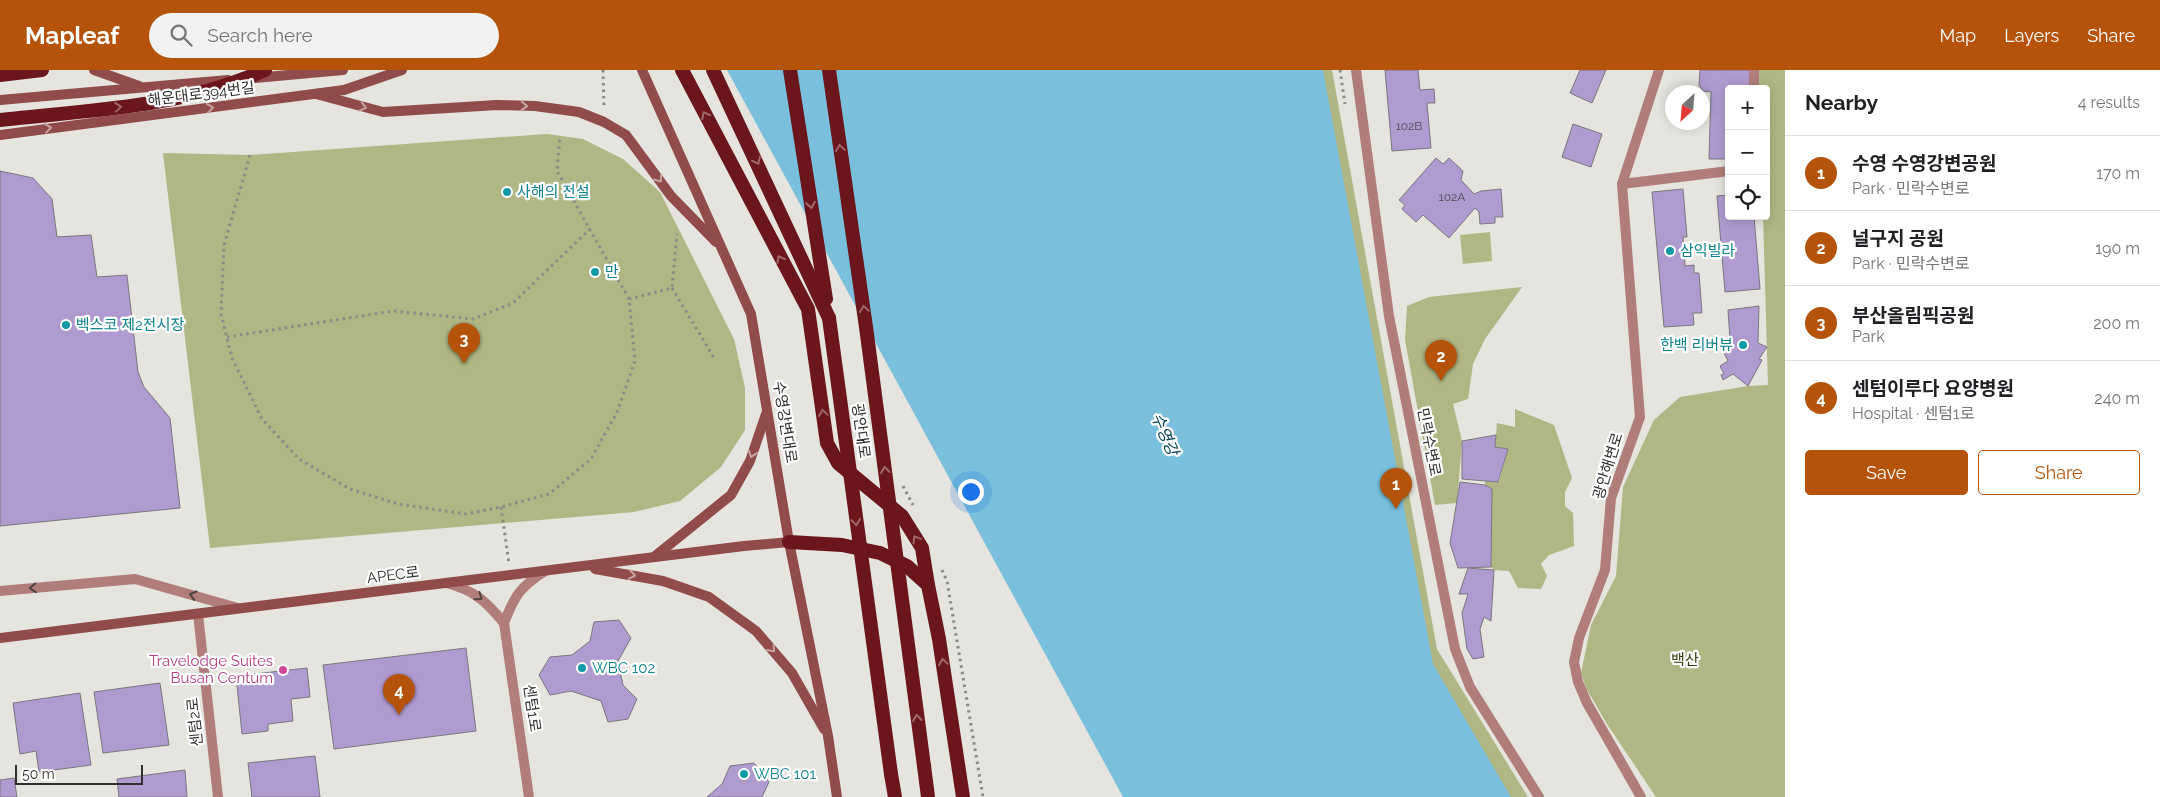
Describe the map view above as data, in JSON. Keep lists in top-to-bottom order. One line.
{"streets":{"highway":["광안대로"],"main road":["해운대로394번길","수영강변대로","APEC로"],"street":["민락수변로","광안해변로","센텀1로","센텀2로"]},"crossings":[["수영강변대로","APEC로"],["APEC로","센텀2로"]],"water":["수영강"],"parks":["백산"],"places":["사해의 전설","삼익빌라","만","벡스코 제2전시장","한백 리버뷰","WBC 102","Travelodge Suites Busan Centum","WBC 101"],"house_numbers":["102B","102A"],"scale_bar":"50 m","north":"bottom left","page":{"header":"Mapleaf","search":"Search here","nav":["Map","Layers","Share"],"heading":["Nearby","4 results"],"map_buttons":["+","−"],"list":[{"mark":"1","name":"수영 수영강변공원","note":"Park · 민락수변로","value":"170 m"},{"mark":"2","name":"널구지 공원","note":"Park · 민락수변로","value":"190 m"},{"mark":"3","name":"부산올림픽공원","note":"Park","value":"200 m"},{"mark":"4","name":"센텀이루다 요양병원","note":"Hospital · 센텀1로","value":"240 m"}],"pins":["3","2","1","4"],"buttons":["Save","Share"],"scale":"50 m"}}
